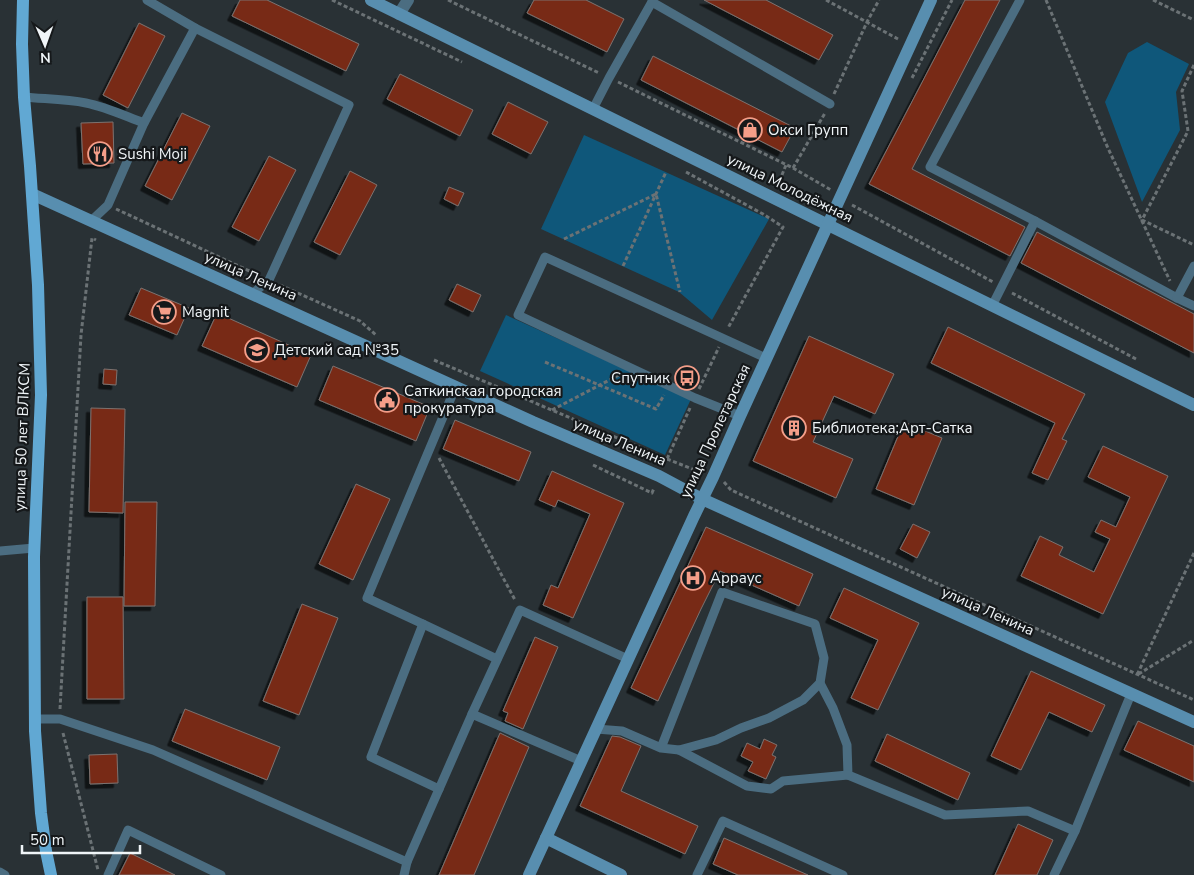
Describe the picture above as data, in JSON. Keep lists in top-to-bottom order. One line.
{"streets":{"main road":["улица Молодёжная","улица Ленина","улица Пролетарская","улица 50 лет ВЛКСМ"]},"crossings":[["улица Молодёжная","улица Пролетарская"],["улица Ленина","улица Пролетарская"],["улица Ленина","улица 50 лет ВЛКСМ"]],"places":{"shop":["Окси Групп"],"restaurant":["Sushi Moji"],"supermarket":["Magnit"],"school or university":["Детский сад №35"],"bus stop":["Спутник"],"public building":["Саткинская городская прокуратура"],"building":["Библиотека;Арт-Сатка"],"hospital":["Арраус"]},"scale_bar":"50 m","north":"bottom"}
